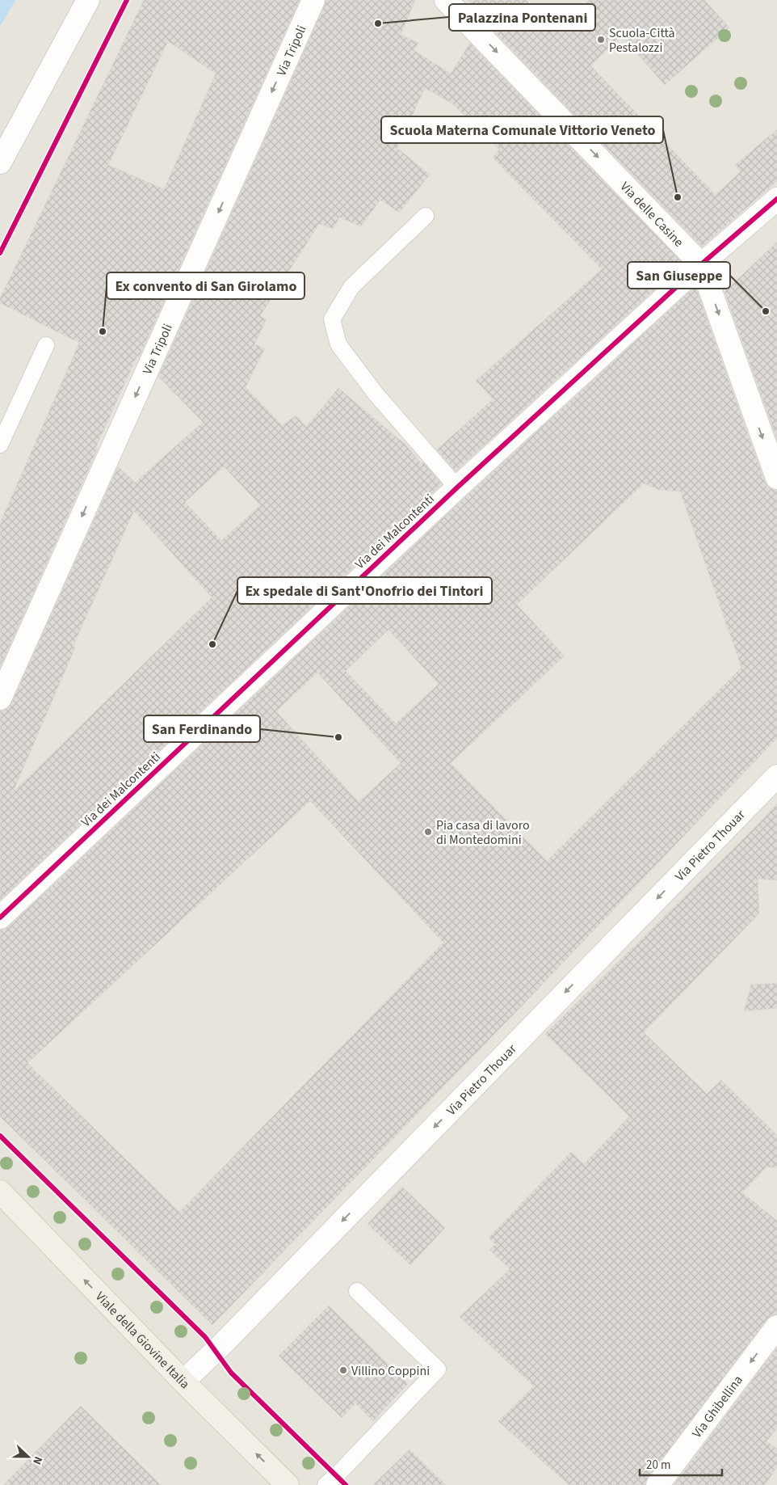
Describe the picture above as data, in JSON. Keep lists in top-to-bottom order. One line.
{"streets":{"main road":["Viale della Giovine Italia"],"street":["Via Tripoli","Via delle Casine","Via dei Malcontenti","Via Pietro Thouar","Via Ghibellina"]},"crossings":[["Via delle Casine","Via dei Malcontenti"],["Via Pietro Thouar","Viale della Giovine Italia"]],"one_way":["Via Tripoli","Via delle Casine","Via Pietro Thouar","Viale della Giovine Italia","Via Ghibellina"],"places":["Palazzina Pontenani","Scuola-Città Pestalozzi","Scuola Materna Comunale Vittorio Veneto","San Giuseppe","Ex convento di San Girolamo","Ex spedale di Sant'Onofrio dei Tintori","San Ferdinando","Pia casa di lavoro di Montedomini","Villino Coppini"],"scale_bar":"20 m","north":"right"}
